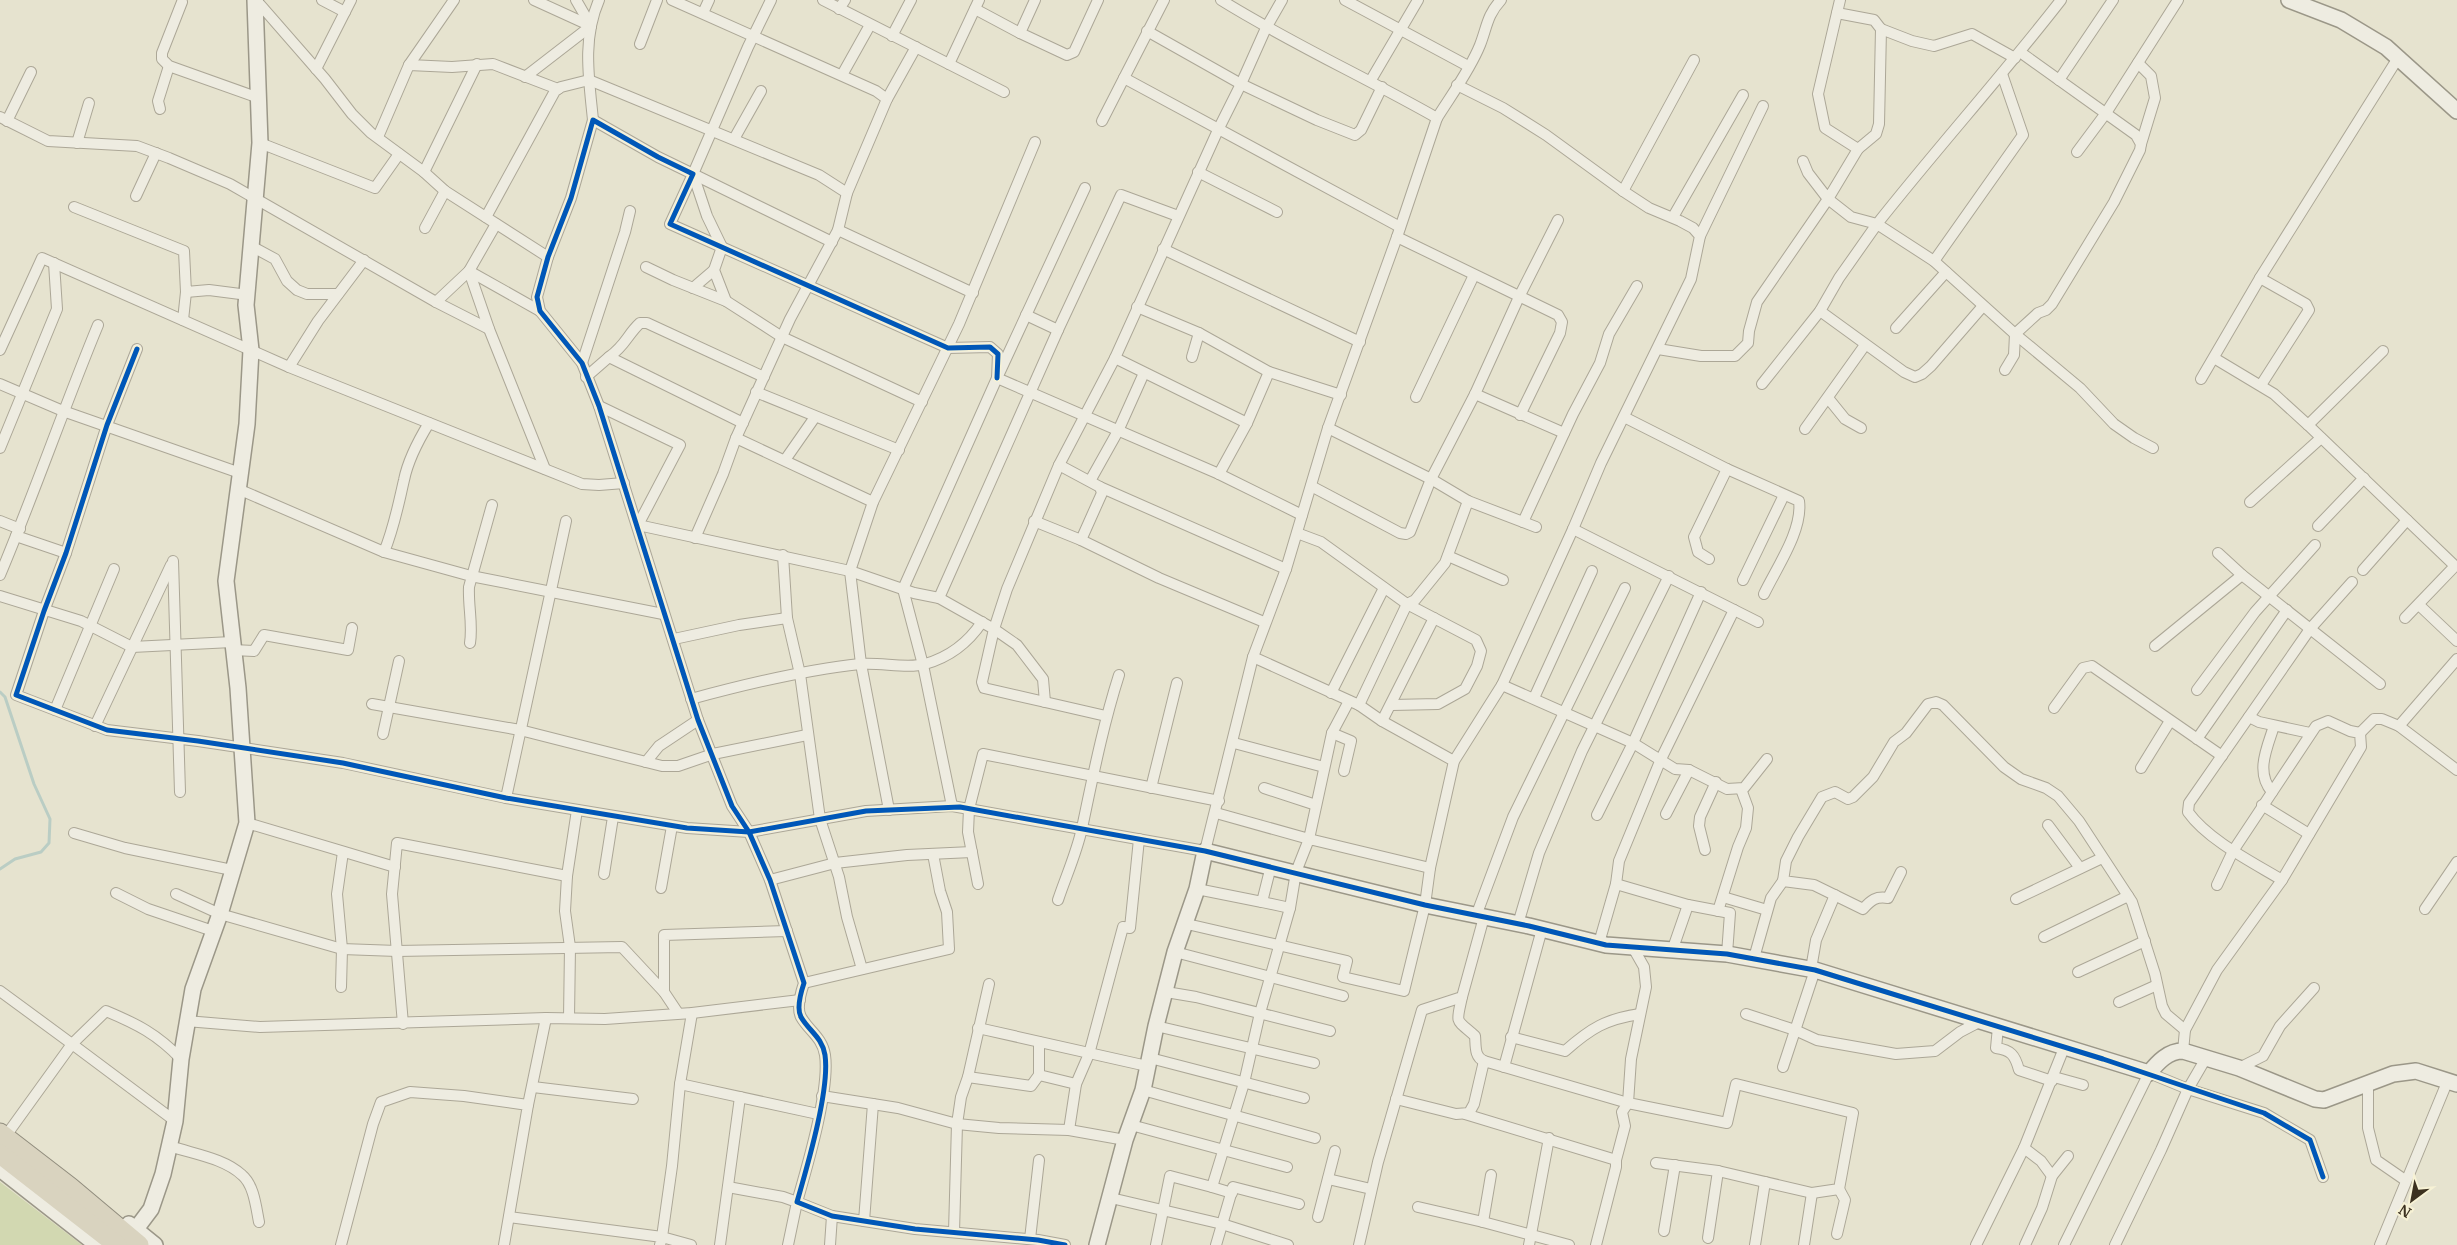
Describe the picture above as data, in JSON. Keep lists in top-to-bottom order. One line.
{"north":"bottom left"}
